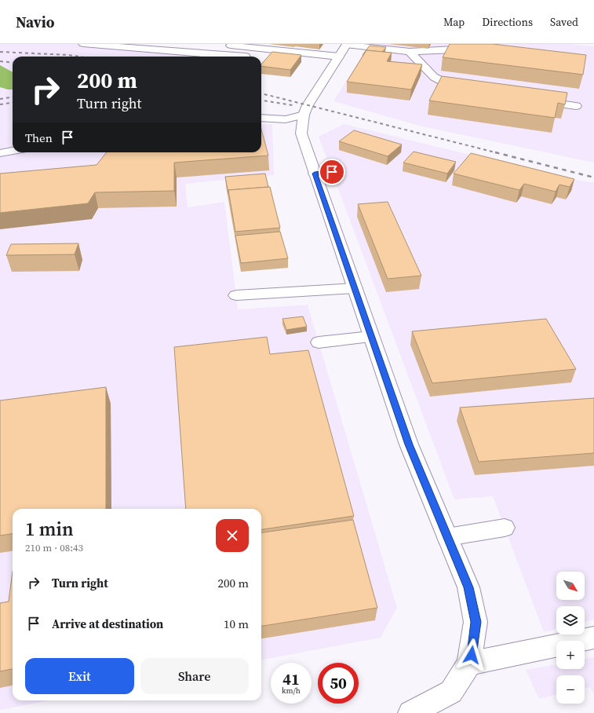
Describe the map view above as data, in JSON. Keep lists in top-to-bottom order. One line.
{"north":"bottom right","page":{"header":"Navio","nav":["Map","Directions","Saved"],"turn":["200 m","Turn right"],"then":"Then","heading":["1 min","210 m · 08:43"],"list":[{"name":"Turn right","value":"200 m"},{"name":"Arrive at destination","value":"10 m"}],"map_buttons":["+","−"],"buttons":["Exit","Share"],"speed":"41 km/h","limit":"50"}}
